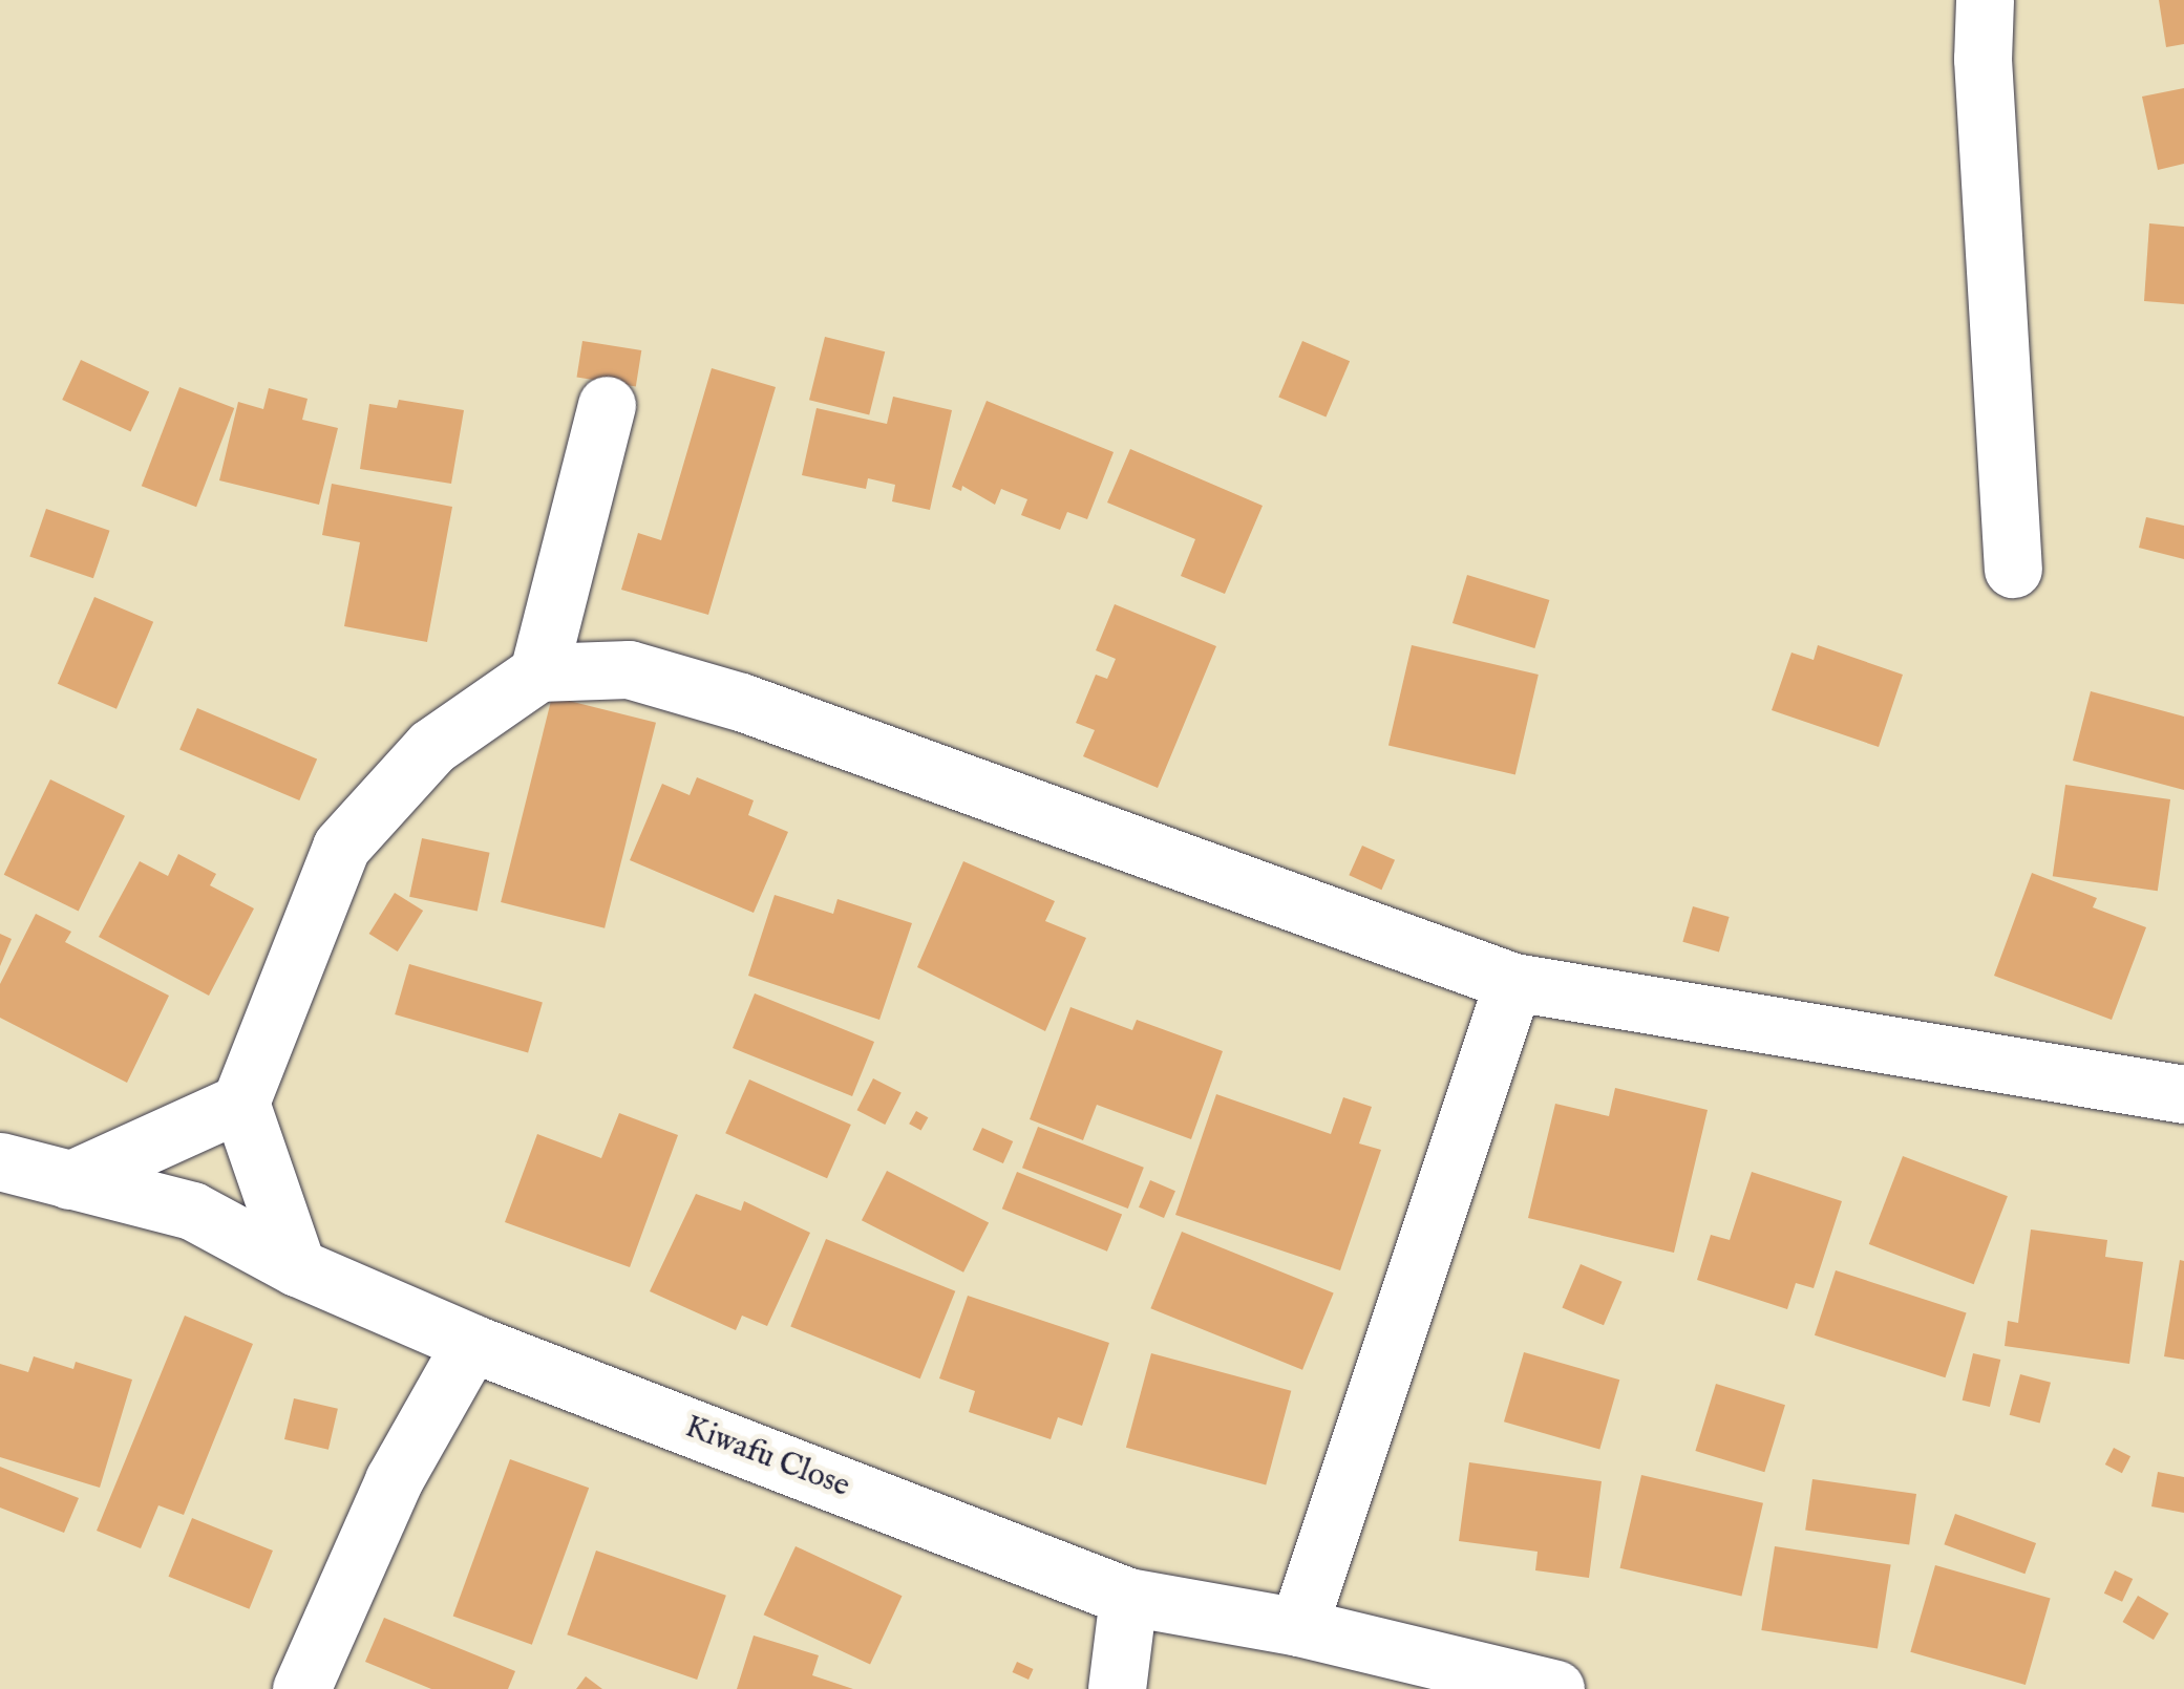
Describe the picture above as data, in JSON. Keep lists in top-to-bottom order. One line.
{"streets":{"street":["Kiwafu Close"]}}
